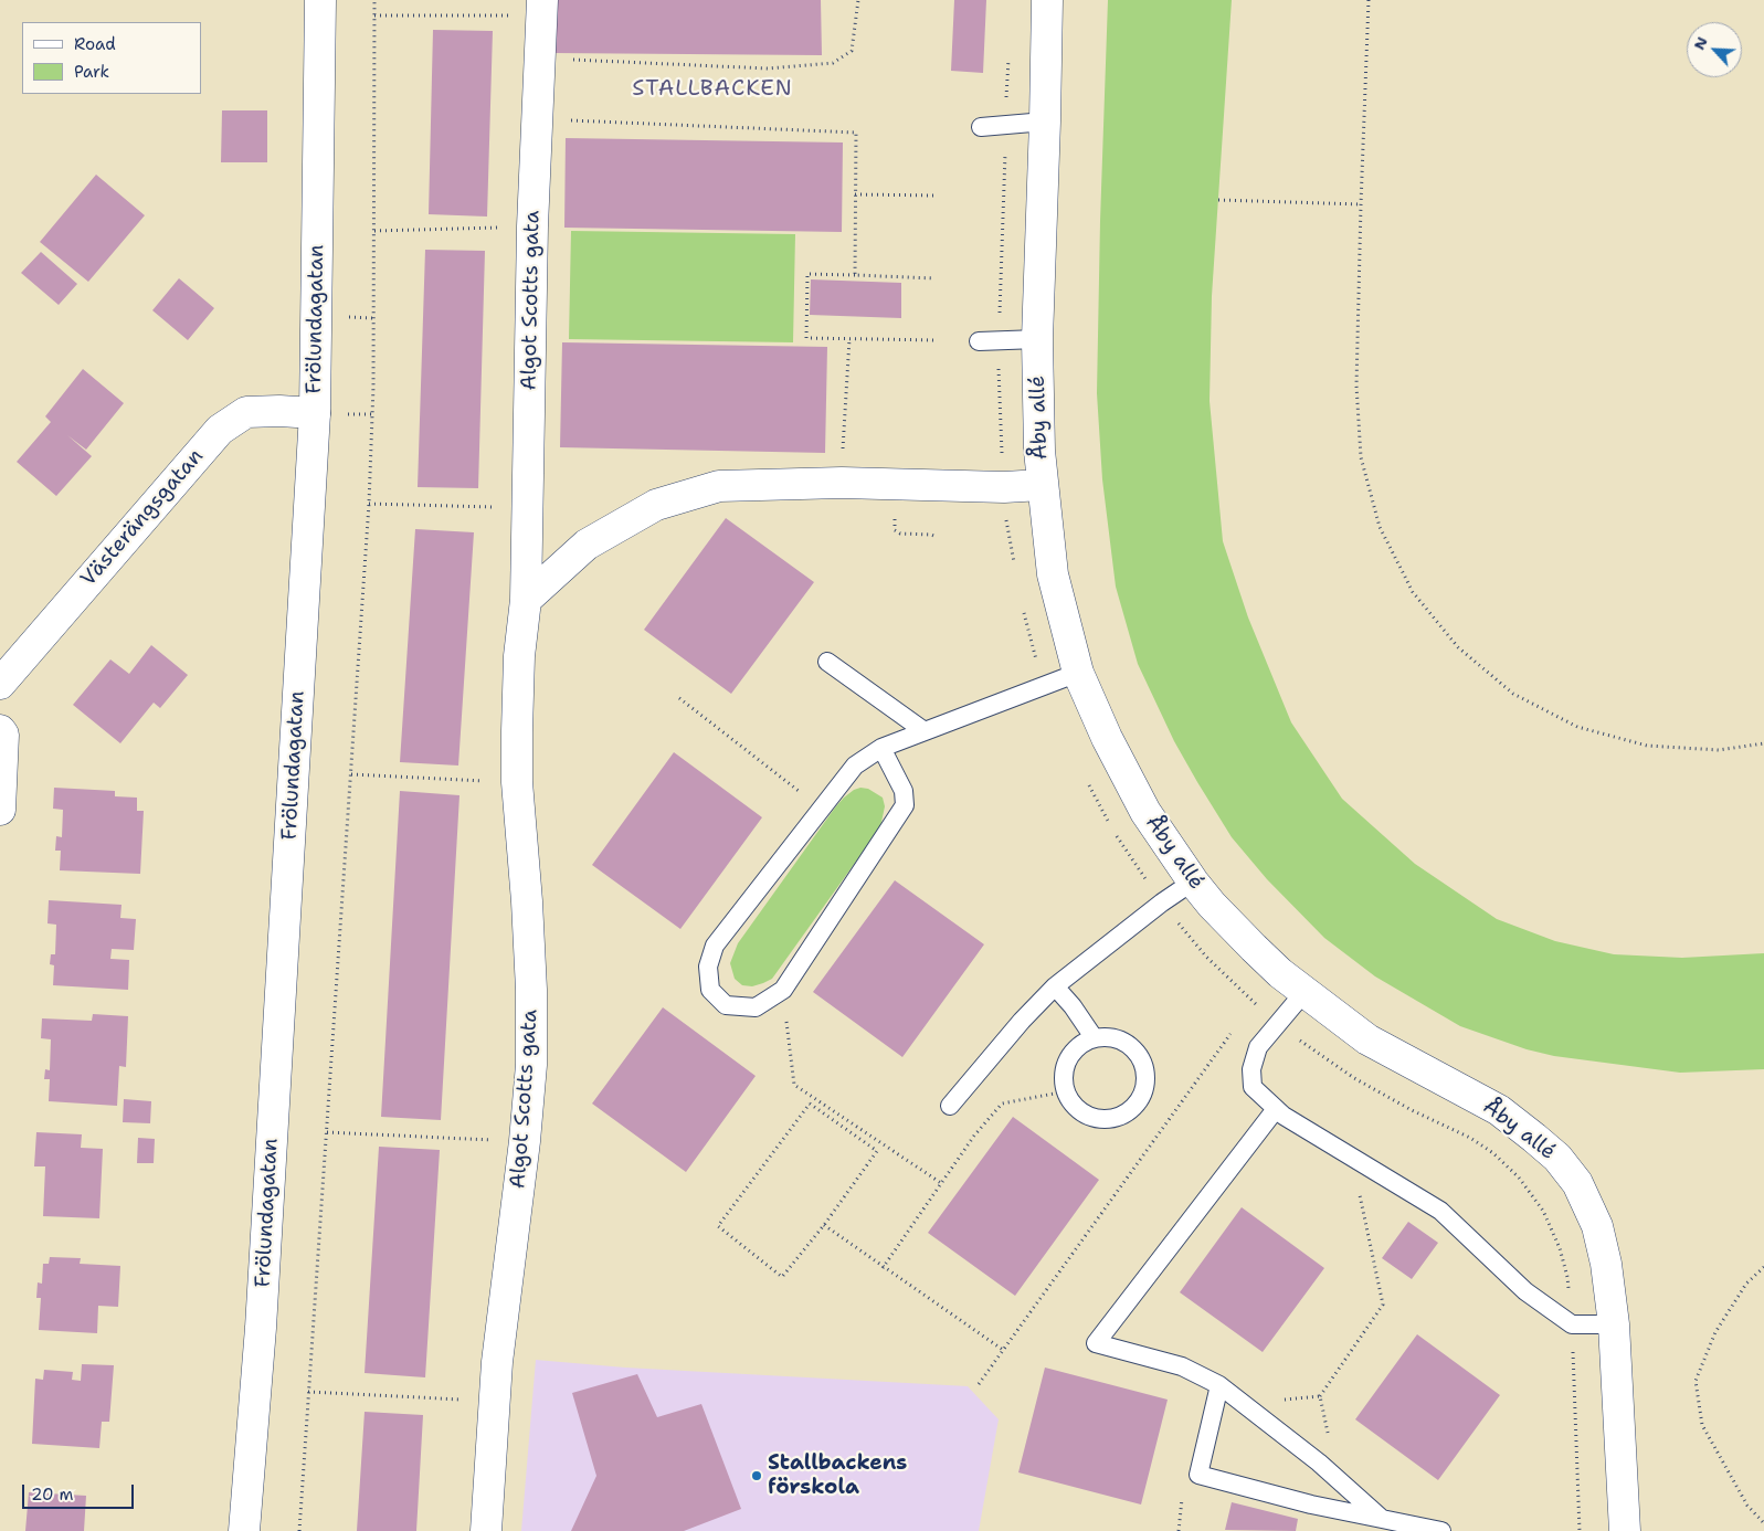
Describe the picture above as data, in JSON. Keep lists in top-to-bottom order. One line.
{"streets":{"street":["Algot Scotts gata","Frölundagatan","Åby allé","Västerängsgatan"]},"crossings":[["Frölundagatan","Västerängsgatan"]],"districts":["STALLBACKEN"],"places":["Stallbackens förskola"],"legend":["Road","Park"],"scale_bar":"20 m","north":"top left"}
